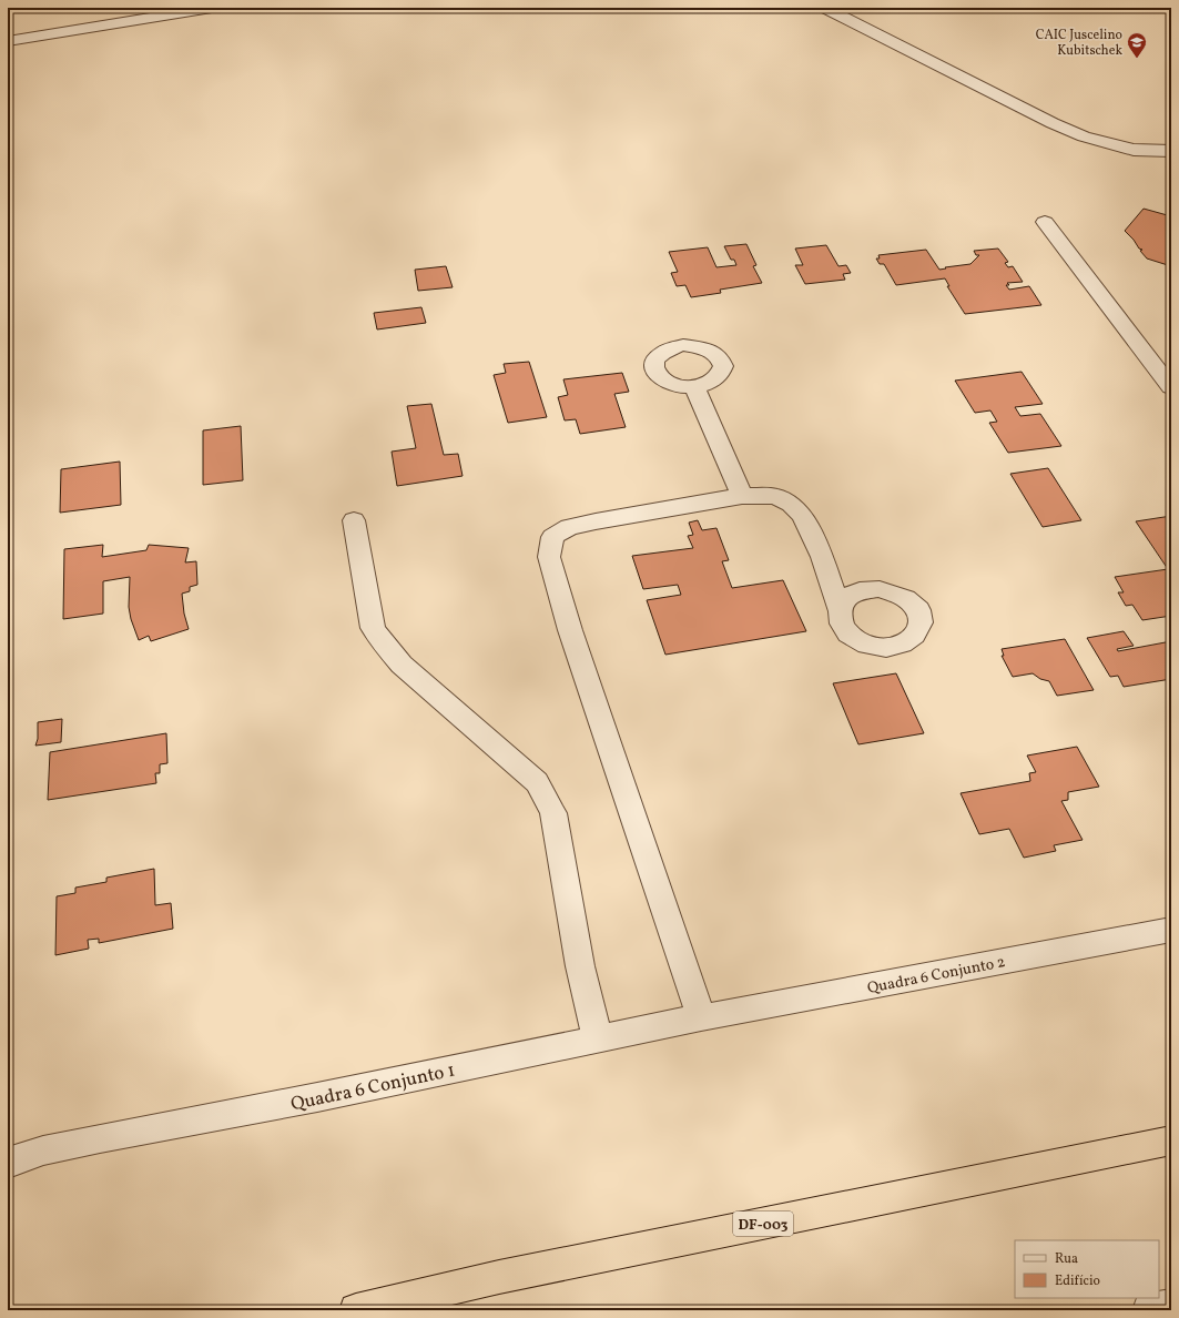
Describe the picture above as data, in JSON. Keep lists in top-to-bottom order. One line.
{"streets":{"highway":["DF-003"],"street":["Quadra 6 Conjunto 2","Quadra 6 Conjunto 1"]},"crossings":[["Quadra 6 Conjunto 2","Quadra 6 Conjunto 1"]],"places":{"school or university":["CAIC Juscelino Kubitschek"]},"legend":["Rua","Edifício"]}
